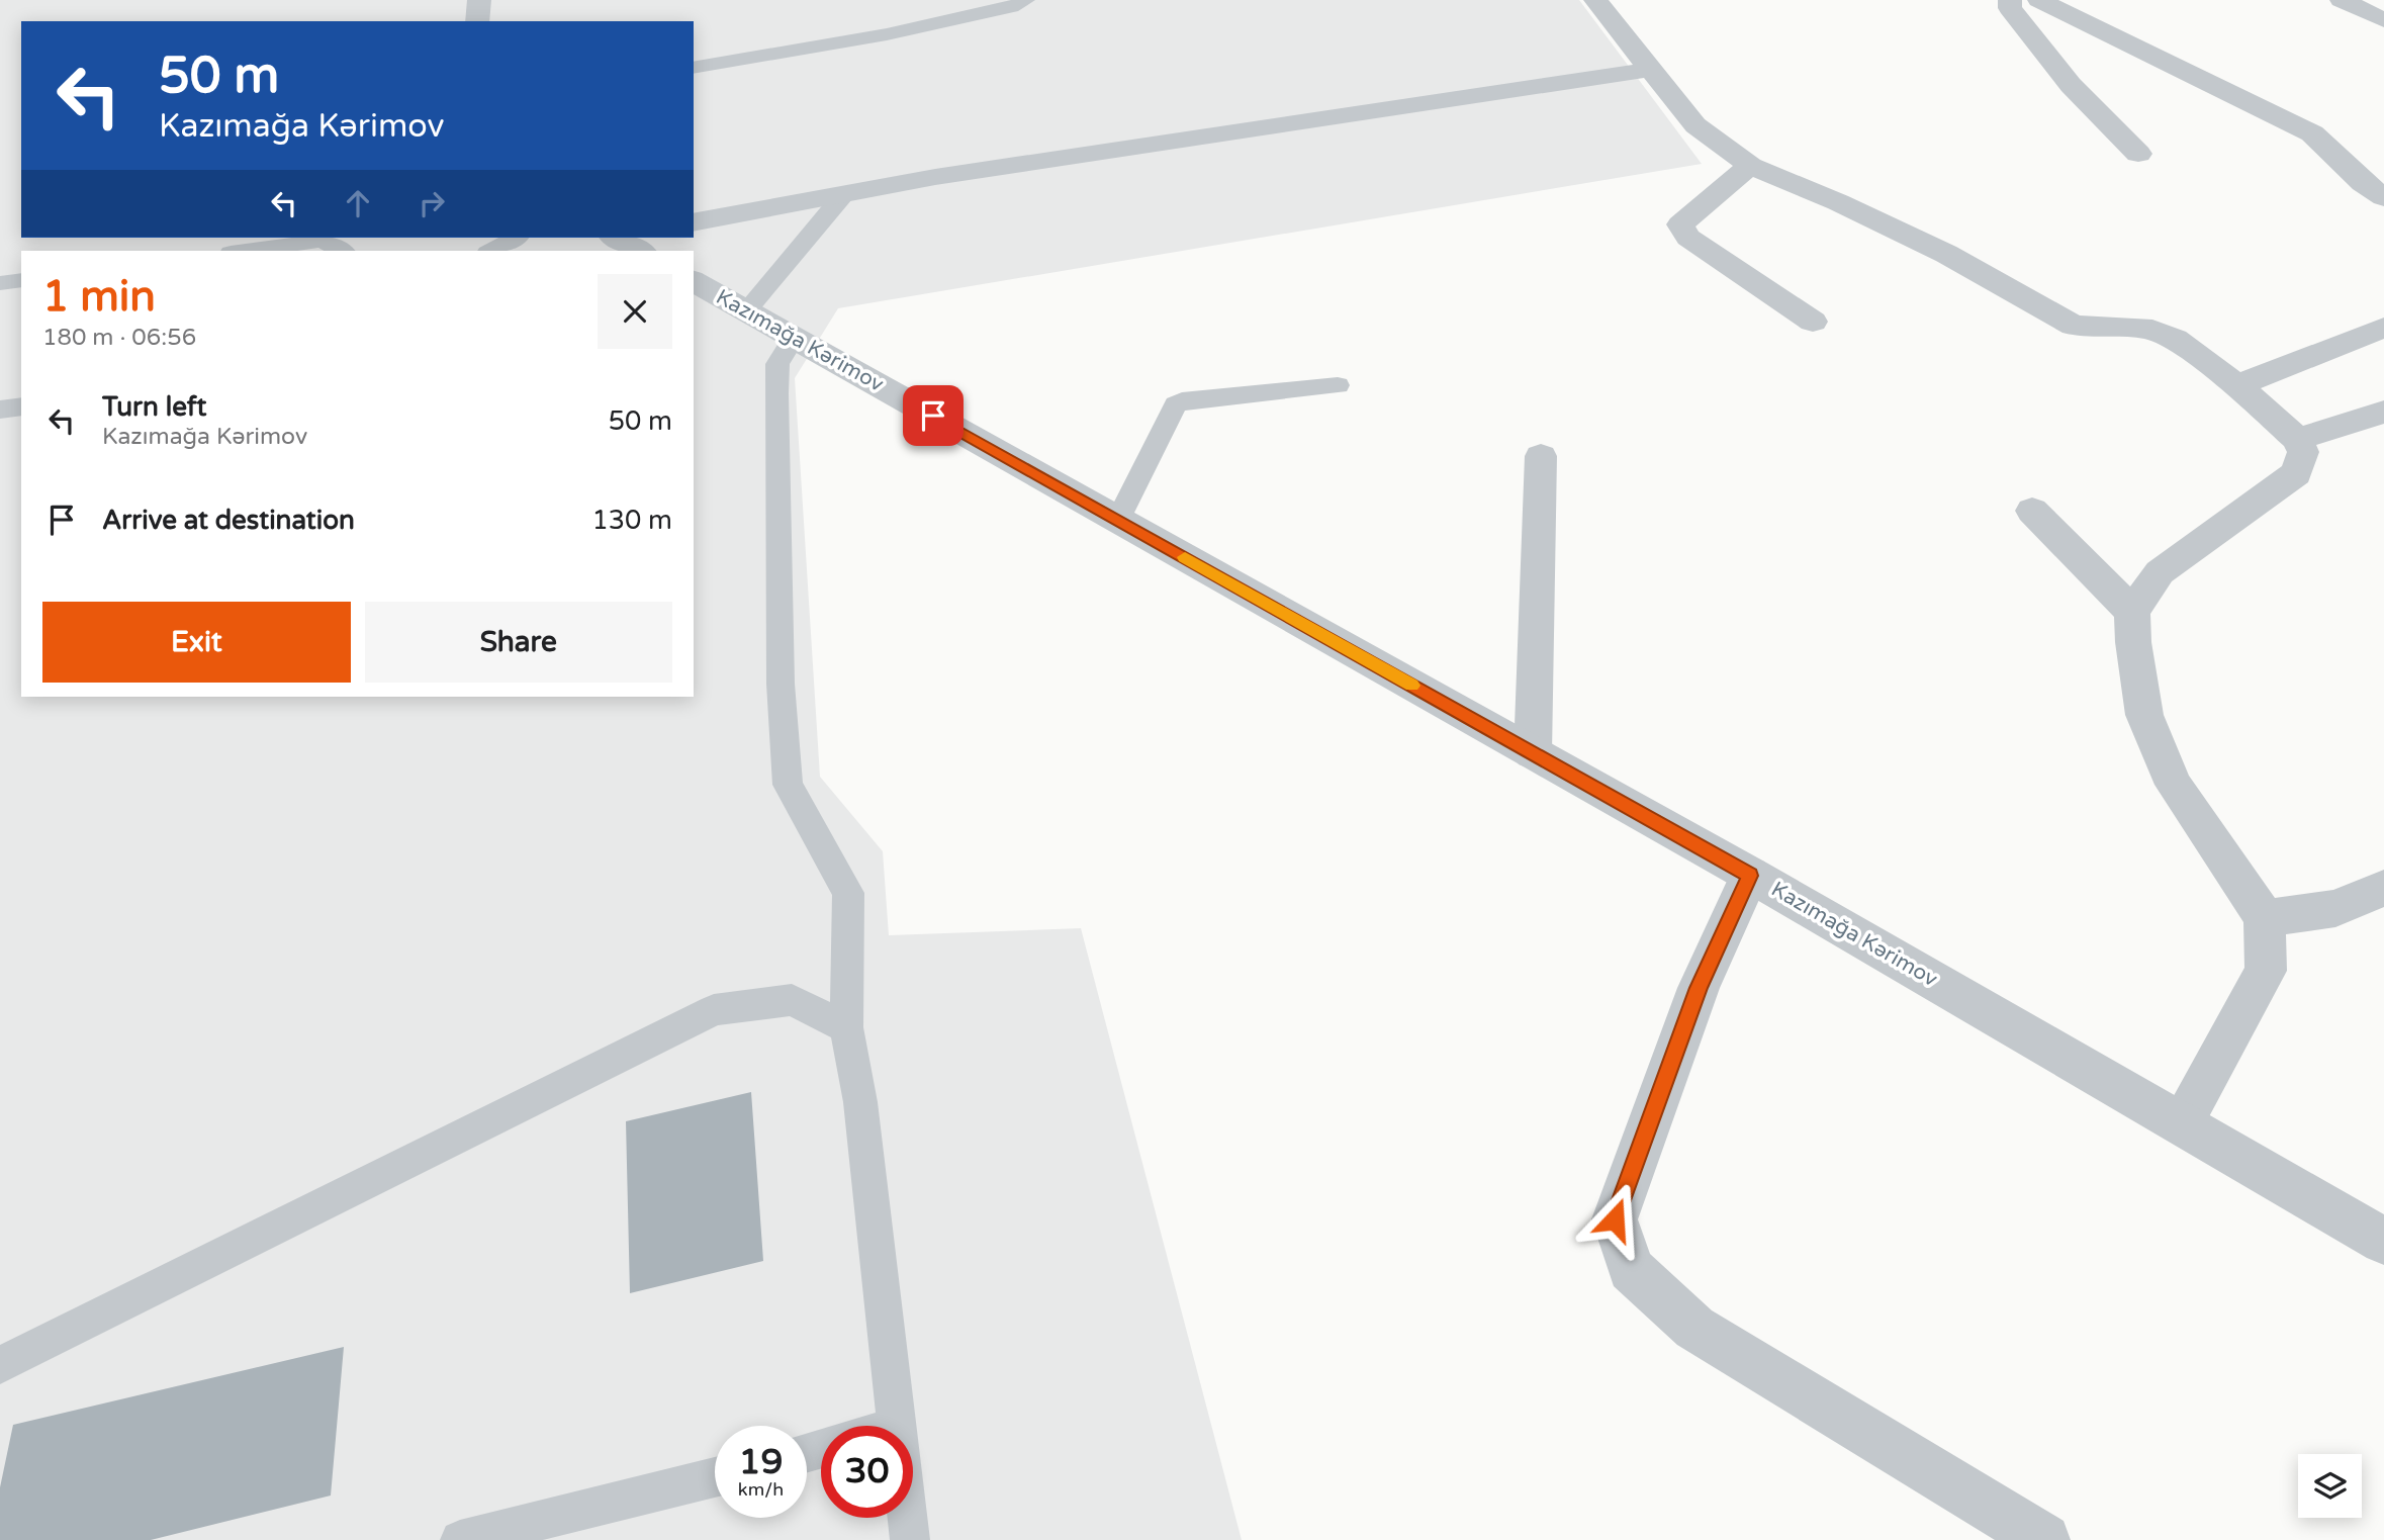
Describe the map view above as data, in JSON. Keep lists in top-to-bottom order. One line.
{"streets":{"street":["Kazımağa Kərimov"]},"page":{"turn":["50 m","Kazımağa Kərimov"],"heading":["1 min","180 m · 06:56"],"list":[{"name":"Turn left","note":"Kazımağa Kərimov","value":"50 m"},{"name":"Arrive at destination","value":"130 m"}],"buttons":["Exit","Share"],"speed":"19 km/h","limit":"30"}}
